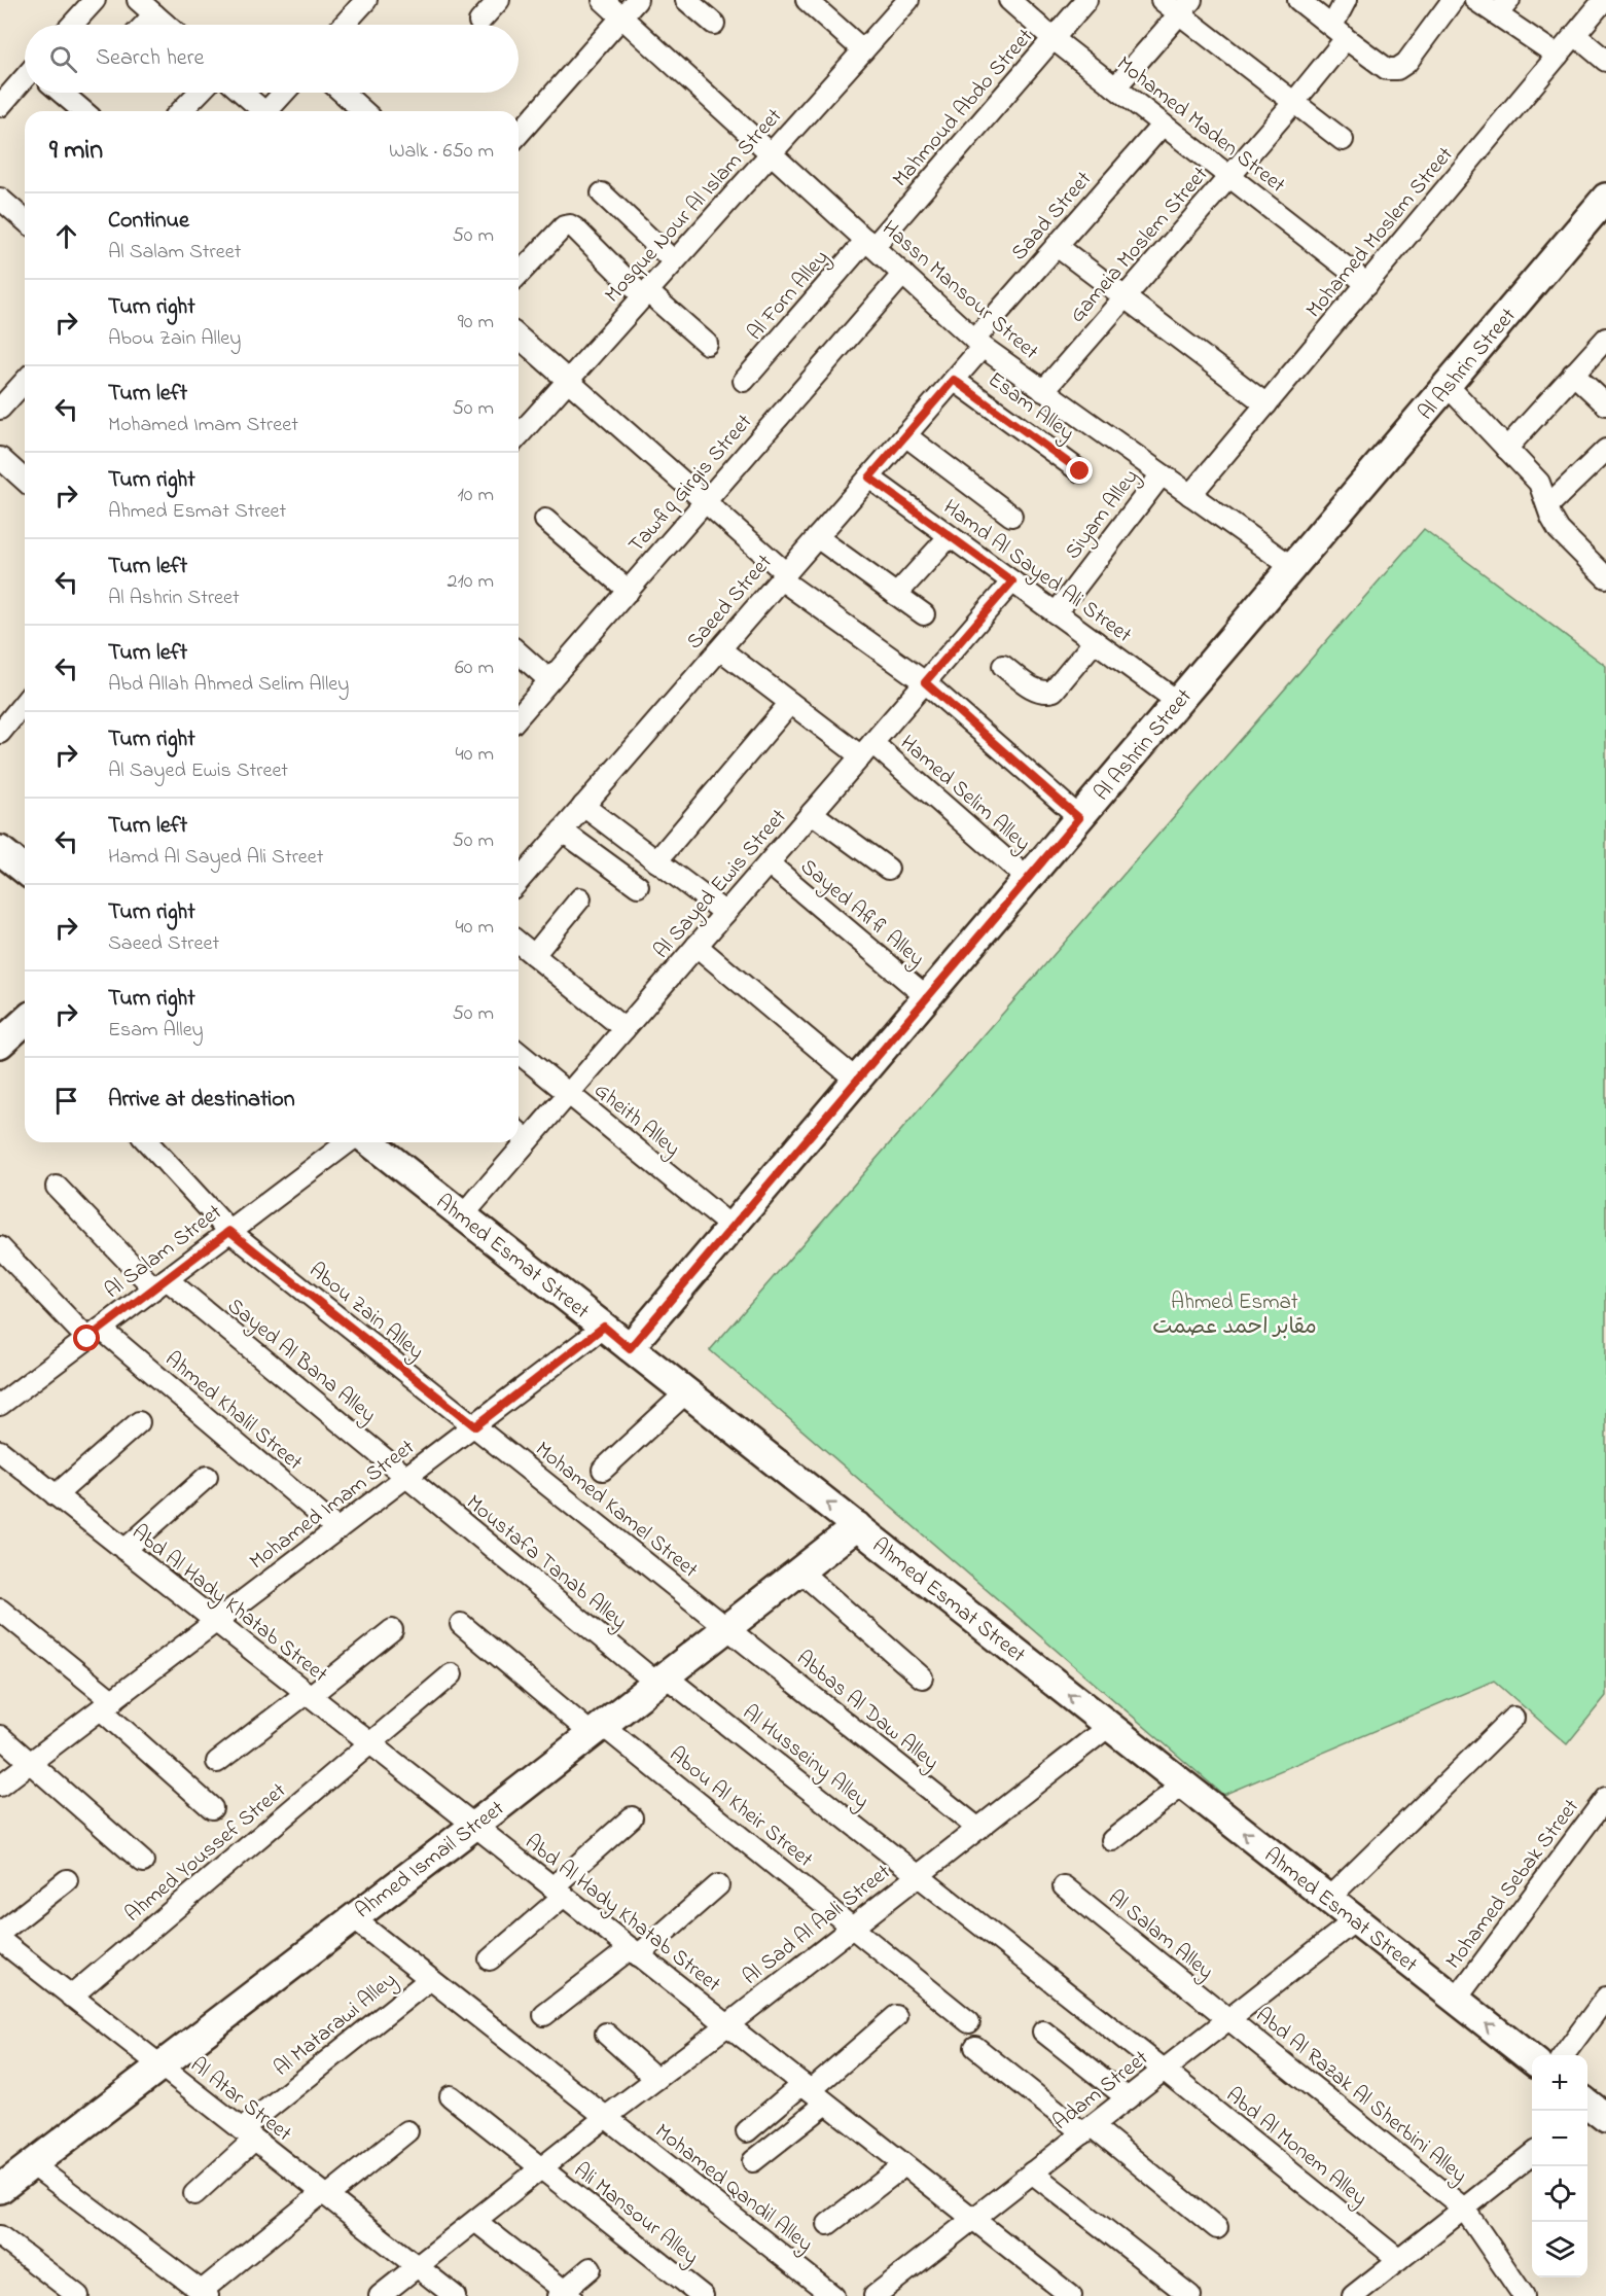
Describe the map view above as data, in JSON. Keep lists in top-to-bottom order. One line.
{"streets":{"main road":["Al Ashrin Street","Ahmed Esmat Street","Ahmed Ismail Street"],"street":["Mahmoud Abdo Street","Mohamed Maden Street","Mosque Nour Al Islam Street","Saad Street","Mohamed Moslem Street","Gameia Moslem Street","Hassn Mansour Street","Al Forn Alley","Esam Alley","Tawfiq Girgis Street","Siyam Alley","Hamd Al Sayed Ali Street","Saeed Street","Hamed Selim Alley","Al Sayed Ewis Street","Sayed Afifi Alley","Gheith Alley","Al Salam Street","Abou Zain Alley","Sayed Al Bana Alley","Ahmed Khalil Street","Mohamed Imam Street","Mohamed Kamel Street","Moustafa Tanab Alley","Abd Al Hady Khatab Street","Abbas Al Daw Alley","Al Husseiny Alley","Abou Al Kheir Street","Ahmed Youssef Street","Mohamed Sebak Street","Al Sad Al Aali Street","Al Salam Alley","Al Matarawi Alley","Adam Street","Abd Al Razak Al Sherbini Alley","Al Atar Street","Abd Al Monem Alley","Mohamed Qandil Alley","Ali Mansour Alley"]},"crossings":[["Mahmoud Abdo Street","Mohamed Maden Street"],["Mahmoud Abdo Street","Hassn Mansour Street"],["Mahmoud Abdo Street","Al Forn Alley"],["Mohamed Maden Street","Saad Street"],["Mohamed Maden Street","Mohamed Moslem Street"],["Mohamed Maden Street","Gameia Moslem Street"],["Mosque Nour Al Islam Street","Hassn Mansour Street"],["Saad Street","Hassn Mansour Street"],["Saad Street","Saeed Street"],["Mohamed Moslem Street","Hassn Mansour Street"],["Gameia Moslem Street","Hassn Mansour Street"],["Hassn Mansour Street","Al Forn Alley"],["Hassn Mansour Street","Al Ashrin Street"],["Hassn Mansour Street","Tawfiq Girgis Street"],["Hassn Mansour Street","Siyam Alley"],["Hassn Mansour Street","Saeed Street"],["Al Ashrin Street","Hamd Al Sayed Ali Street"],["Al Ashrin Street","Hamed Selim Alley"],["Al Ashrin Street","Sayed Afifi Alley"],["Al Ashrin Street","Gheith Alley"],["Al Ashrin Street","Ahmed Esmat Street"],["Esam Alley","Saeed Street"],["Siyam Alley","Hamd Al Sayed Ali Street"],["Hamd Al Sayed Ali Street","Saeed Street"],["Hamd Al Sayed Ali Street","Al Sayed Ewis Street"],["Saeed Street","Hamed Selim Alley"],["Hamed Selim Alley","Al Sayed Ewis Street"],["Al Sayed Ewis Street","Sayed Afifi Alley"],["Al Sayed Ewis Street","Gheith Alley"],["Al Sayed Ewis Street","Ahmed Esmat Street"],["Al Salam Street","Abou Zain Alley"],["Al Salam Street","Sayed Al Bana Alley"],["Al Salam Street","Ahmed Khalil Street"],["Ahmed Esmat Street","Mohamed Imam Street"],["Ahmed Esmat Street","Ahmed Ismail Street"],["Ahmed Esmat Street","Mohamed Sebak Street"],["Ahmed Esmat Street","Al Sad Al Aali Street"],["Ahmed Esmat Street","Adam Street"],["Abou Zain Alley","Mohamed Imam Street"],["Abou Zain Alley","Mohamed Kamel Street"],["Sayed Al Bana Alley","Mohamed Imam Street"],["Sayed Al Bana Alley","Moustafa Tanab Alley"],["Ahmed Khalil Street","Mohamed Imam Street"],["Mohamed Imam Street","Mohamed Kamel Street"],["Mohamed Imam Street","Moustafa Tanab Alley"],["Mohamed Imam Street","Abd Al Hady Khatab Street"],["Mohamed Kamel Street","Abbas Al Daw Alley"],["Mohamed Kamel Street","Ahmed Ismail Street"],["Moustafa Tanab Alley","Al Husseiny Alley"],["Moustafa Tanab Alley","Ahmed Ismail Street"],["Abd Al Hady Khatab Street","Ahmed Youssef Street"],["Abd Al Hady Khatab Street","Ahmed Ismail Street"],["Abd Al Hady Khatab Street","Al Sad Al Aali Street"],["Abd Al Hady Khatab Street","Adam Street"],["Abbas Al Daw Alley","Ahmed Ismail Street"],["Abbas Al Daw Alley","Al Sad Al Aali Street"],["Al Husseiny Alley","Ahmed Ismail Street"],["Al Husseiny Alley","Al Sad Al Aali Street"],["Al Husseiny Alley","Adam Street"],["Al Husseiny Alley","Abd Al Monem Alley"],["Abou Al Kheir Street","Ahmed Ismail Street"],["Abou Al Kheir Street","Al Sad Al Aali Street"],["Ahmed Youssef Street","Al Atar Street"],["Ahmed Ismail Street","Al Atar Street"],["Ahmed Ismail Street","Mohamed Qandil Alley"],["Al Sad Al Aali Street","Al Atar Street"],["Al Sad Al Aali Street","Mohamed Qandil Alley"],["Al Sad Al Aali Street","Ali Mansour Alley"],["Al Salam Alley","Adam Street"],["Al Salam Alley","Abd Al Razak Al Sherbini Alley"],["Al Matarawi Alley","Al Atar Street"],["Al Matarawi Alley","Mohamed Qandil Alley"],["Adam Street","Abd Al Razak Al Sherbini Alley"],["Adam Street","Abd Al Monem Alley"]],"one_way":["Ahmed Esmat Street"],"parks":["Ahmed Esmat مقابر احمد عصمت"],"page":{"search":"Search here","heading":["9 min","Walk · 650 m"],"list":[["Continue","Al Salam Street","50 m"],["Turn right","Abou Zain Alley","90 m"],["Turn left","Mohamed Imam Street","50 m"],["Turn right","Ahmed Esmat Street","10 m"],["Turn left","Al Ashrin Street","210 m"],["Turn left","Abd Allah Ahmed Selim Alley","60 m"],["Turn right","Al Sayed Ewis Street","40 m"],["Turn left","Hamd Al Sayed Ali Street","50 m"],["Turn right","Saeed Street","40 m"],["Turn right","Esam Alley","50 m"],"Arrive at destination"],"map_buttons":["+","−"]}}
